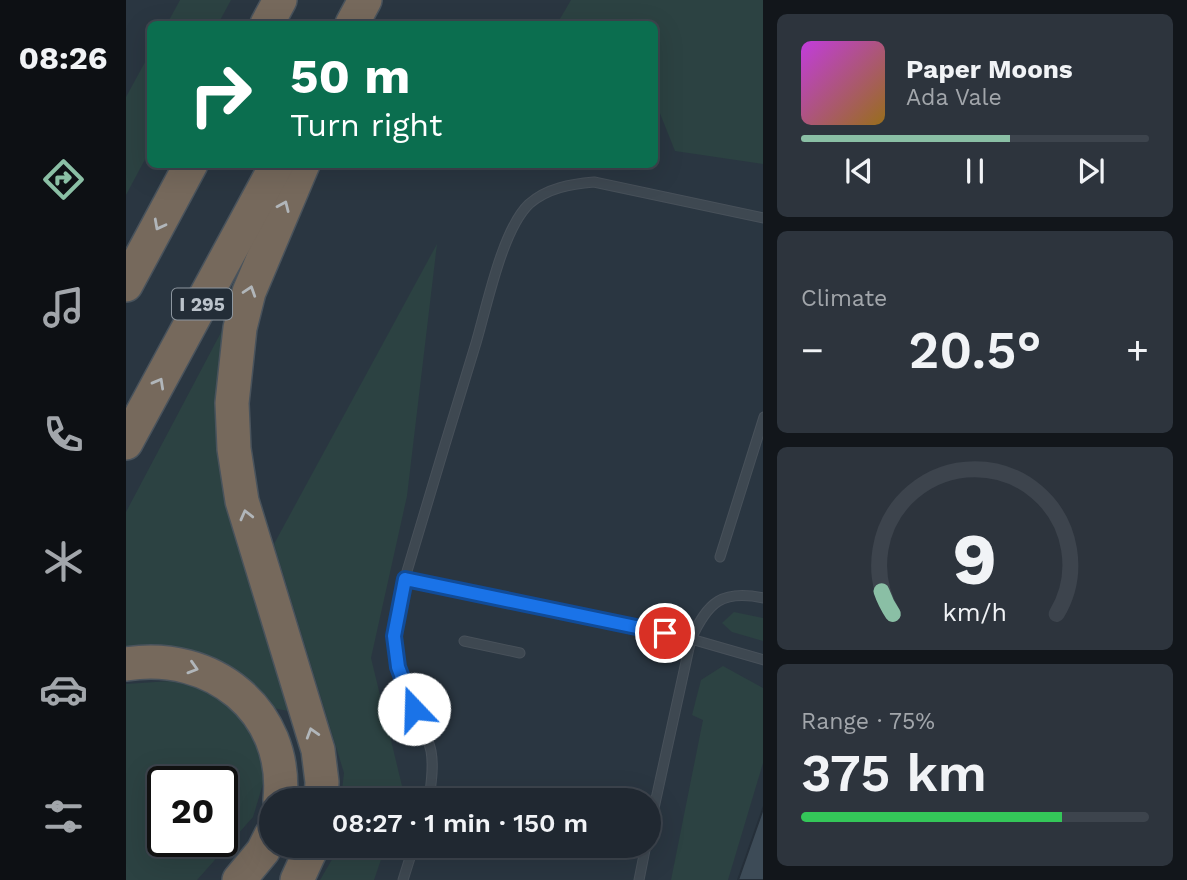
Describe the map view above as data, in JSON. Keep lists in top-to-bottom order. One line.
{"streets":{"highway":["I 295"]},"page":{"tabs":"08:26","turn":["50 m","Turn right"],"song":["Paper Moons","Ada Vale"],"tile":["Climate",["Range · 75%","375 km"]],"heat":["−","20.5°","+"],"limit":"20","trip":"08:27 · 1 min · 150 m","gauge":["9","km/h"]}}
